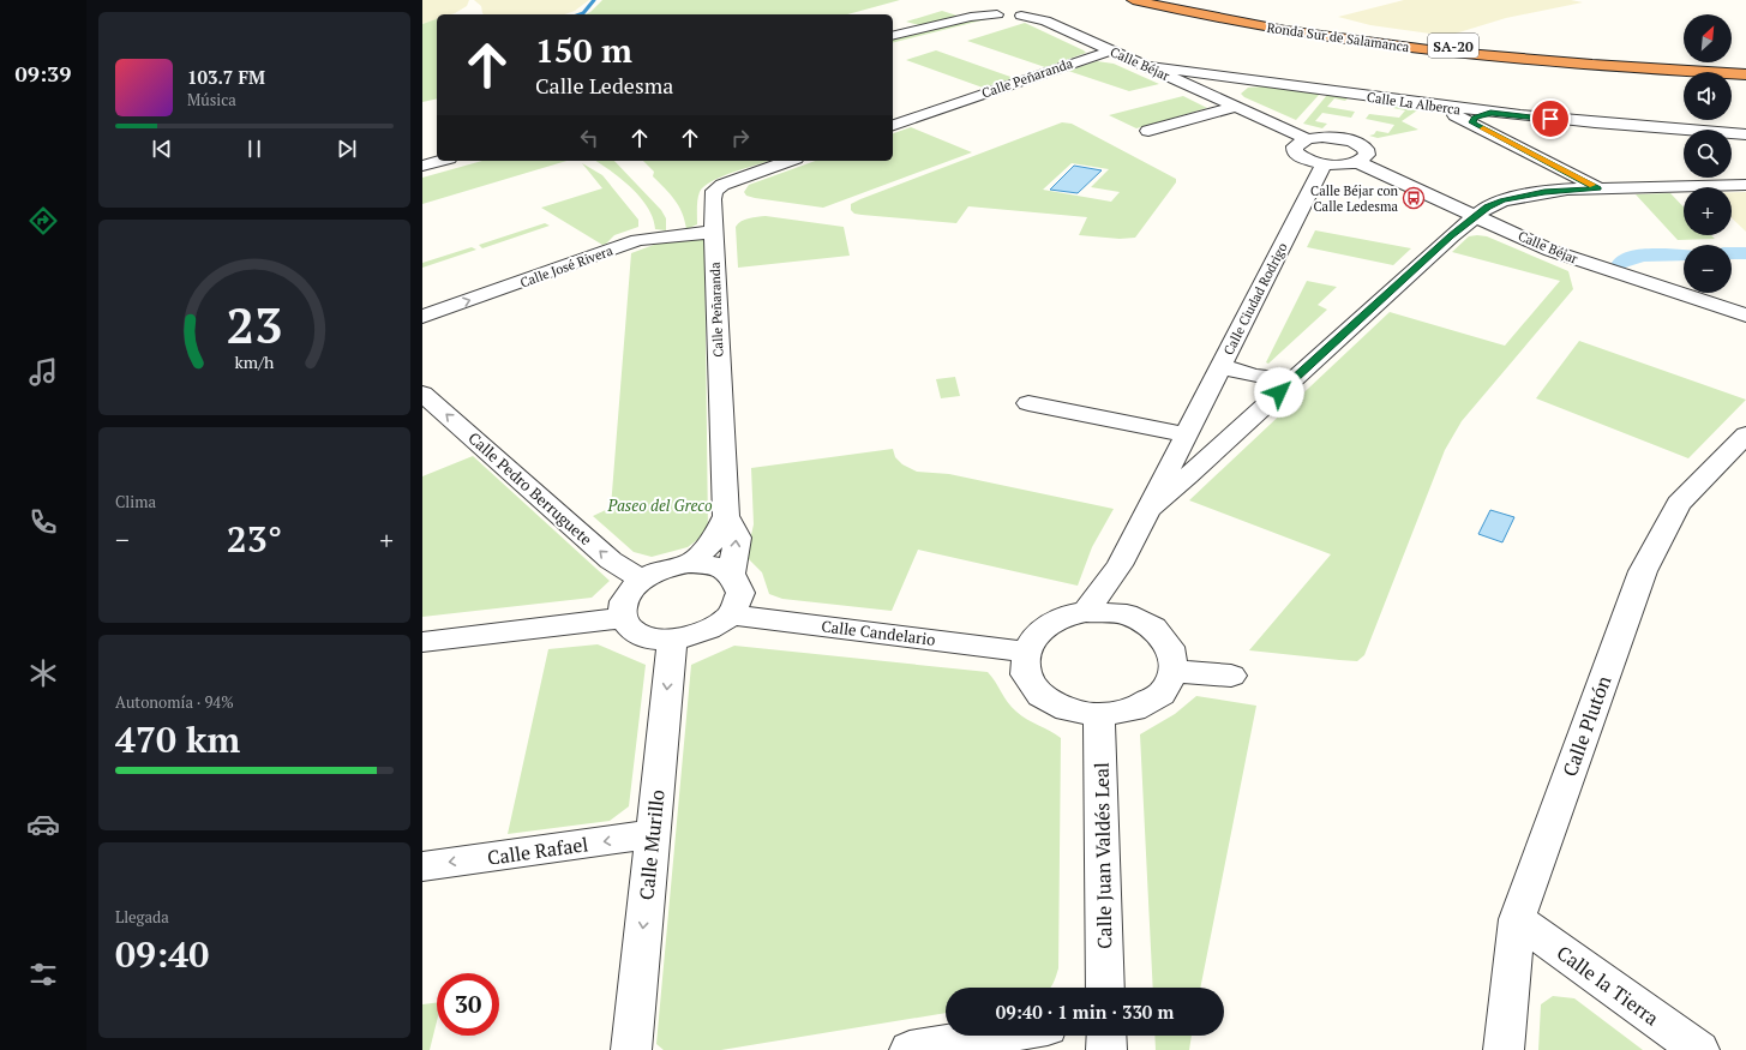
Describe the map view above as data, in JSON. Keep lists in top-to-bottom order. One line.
{"streets":{"highway":["Ronda Sur de Salamanca","SA-20"],"street":["Calle Béjar","Calle Peñaranda","Calle La Alberca","Calle José Rivera","Calle Ciudad Rodrigo","Calle Pedro Berruguete","Calle Candelario","Calle Plutón","Calle Murillo","Calle Rafael","Calle Juan Valdés Leal","Calle la Tierra"]},"crossings":[["Calle Béjar","Calle Peñaranda"],["Calle Béjar","Calle La Alberca"],["Calle Peñaranda","Calle José Rivera"],["Calle Peñaranda","Calle Pedro Berruguete"],["Calle Peñaranda","Calle Candelario"],["Calle Peñaranda","Calle Murillo"],["Calle Ciudad Rodrigo","Calle Candelario"],["Calle Ciudad Rodrigo","Calle Juan Valdés Leal"],["Calle Pedro Berruguete","Calle Candelario"],["Calle Pedro Berruguete","Calle Murillo"],["Calle Candelario","Calle Murillo"],["Calle Candelario","Calle Juan Valdés Leal"],["Calle Plutón","Calle la Tierra"],["Calle Murillo","Calle Rafael"]],"one_way":["Calle José Rivera","Calle Pedro Berruguete","Calle Murillo"],"parks":["Paseo del Greco"],"places":{"bus stop":["Calle Béjar con Calle Ledesma"]},"north":"top right","page":{"tabs":"09:39","map_buttons":["+","−"],"turn":["150 m","Calle Ledesma"],"song":["103.7 FM","Música"],"tile":["Clima",["Autonomía · 94%","470 km"],["Llegada","09:40"]],"heat":["−","23°","+"],"limit":"30","trip":"09:40 · 1 min · 330 m","gauge":["23","km/h"]}}
